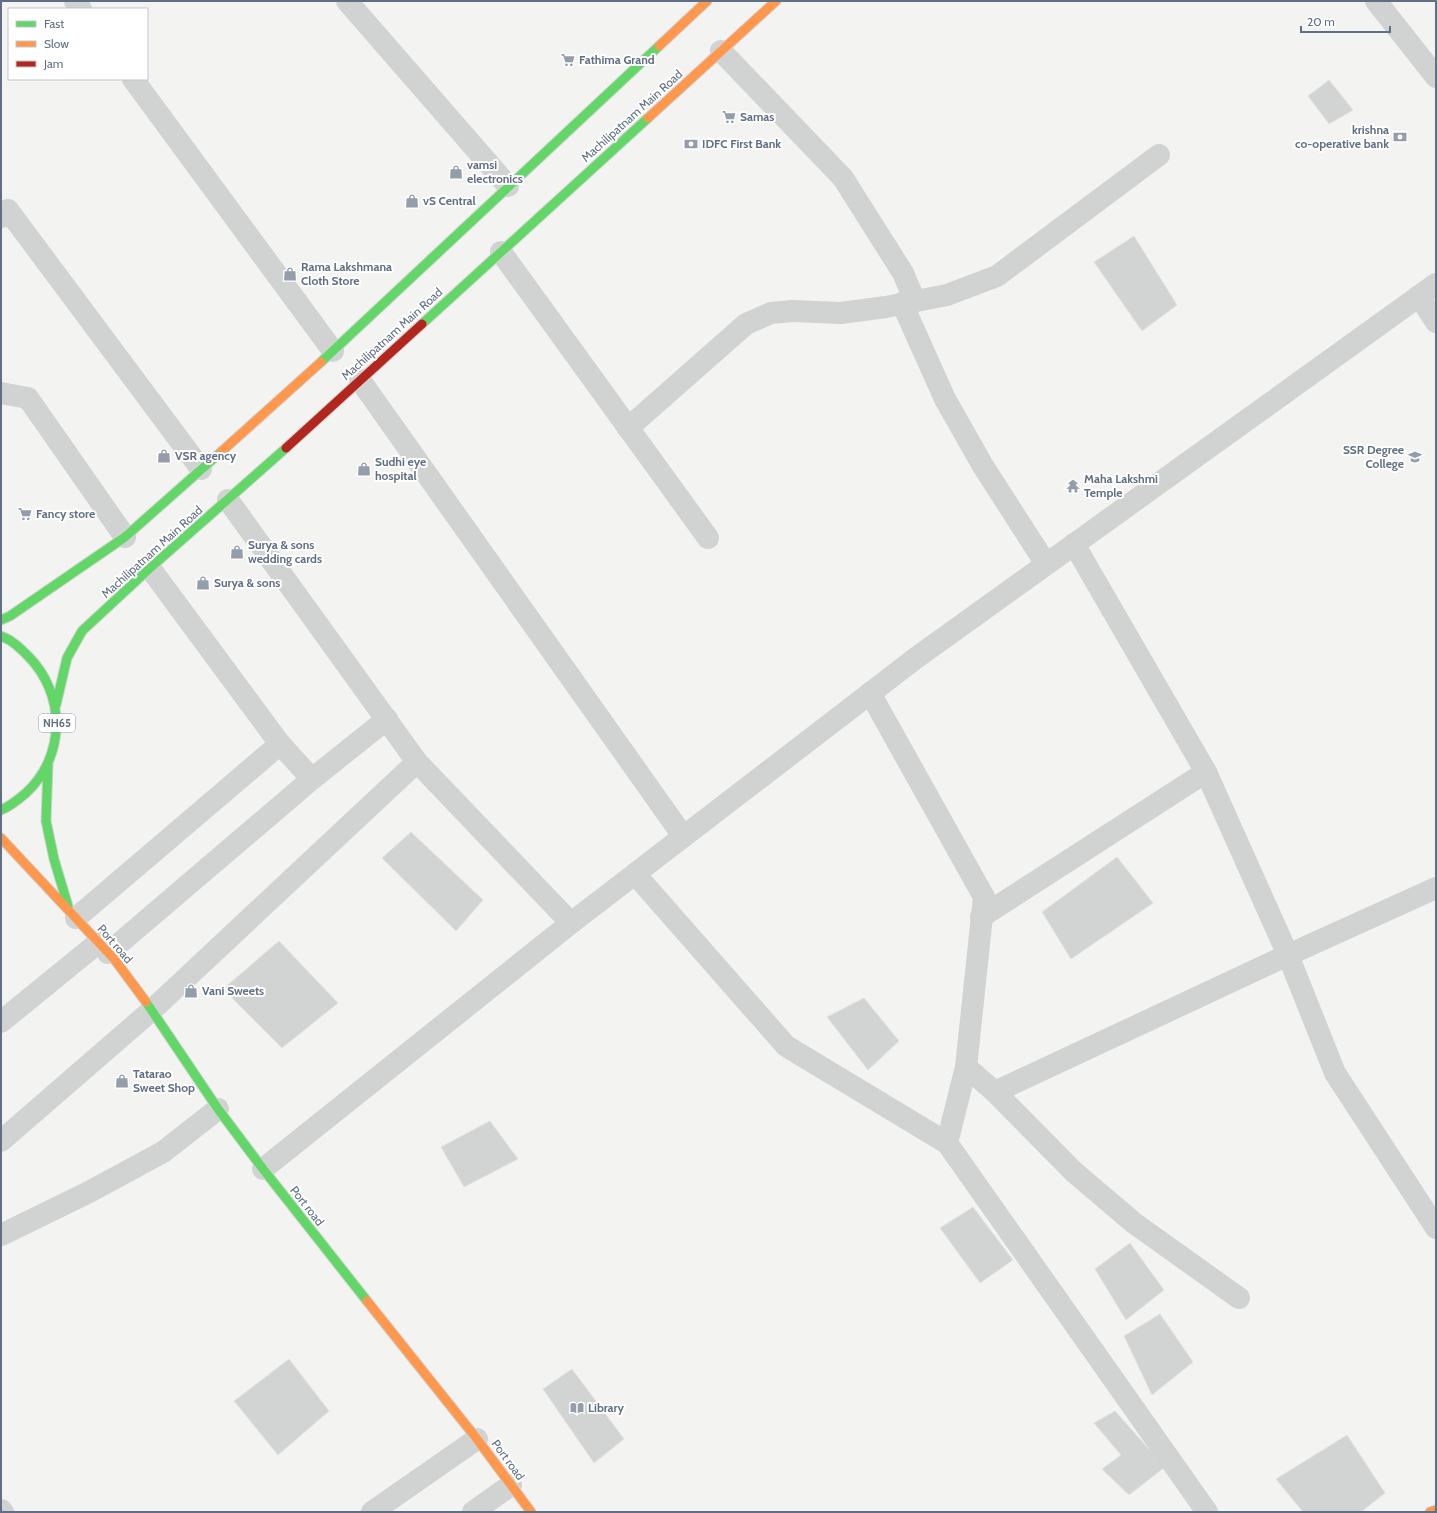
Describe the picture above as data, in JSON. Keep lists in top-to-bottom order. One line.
{"streets":{"main road":["Machilipatnam Main Road","NH65","Port road"]},"crossings":[["Machilipatnam Main Road","NH65"],["NH65","Port road"]],"places":{"supermarket":["Fathima Grand","Samas","Fancy store"],"bank":["krishna co-operative bank","IDFC First Bank"],"shop":["vamsi electronics","vS Central","Rama Lakshmana Cloth Store","VSR agency","Sudhi eye hospital","Surya & sons wedding cards","Surya & sons","Vani Sweets","Tatarao Sweet Shop"],"school or university":["SSR Degree College"],"temple":["Maha Lakshmi Temple"],"library":["Library"]},"legend":["Fast","Slow","Jam"],"scale_bar":"20 m"}
